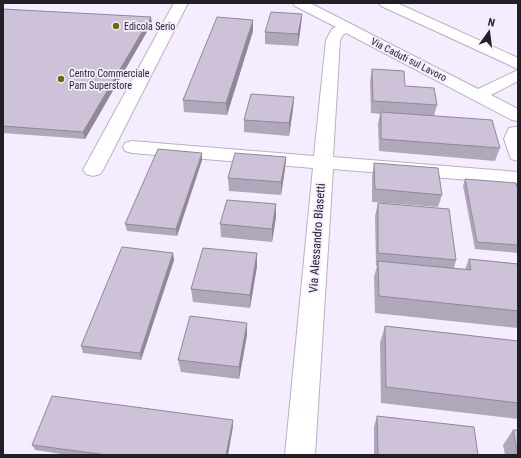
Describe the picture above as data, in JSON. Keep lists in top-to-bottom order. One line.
{"streets":{"street":["Via Caduti sul Lavoro","Via Alessandro Blasetti"]},"crossings":[["Via Caduti sul Lavoro","Via Alessandro Blasetti"]],"places":["Edicola Serio","Centro Commerciale Pam Superstore"],"north":"top"}
